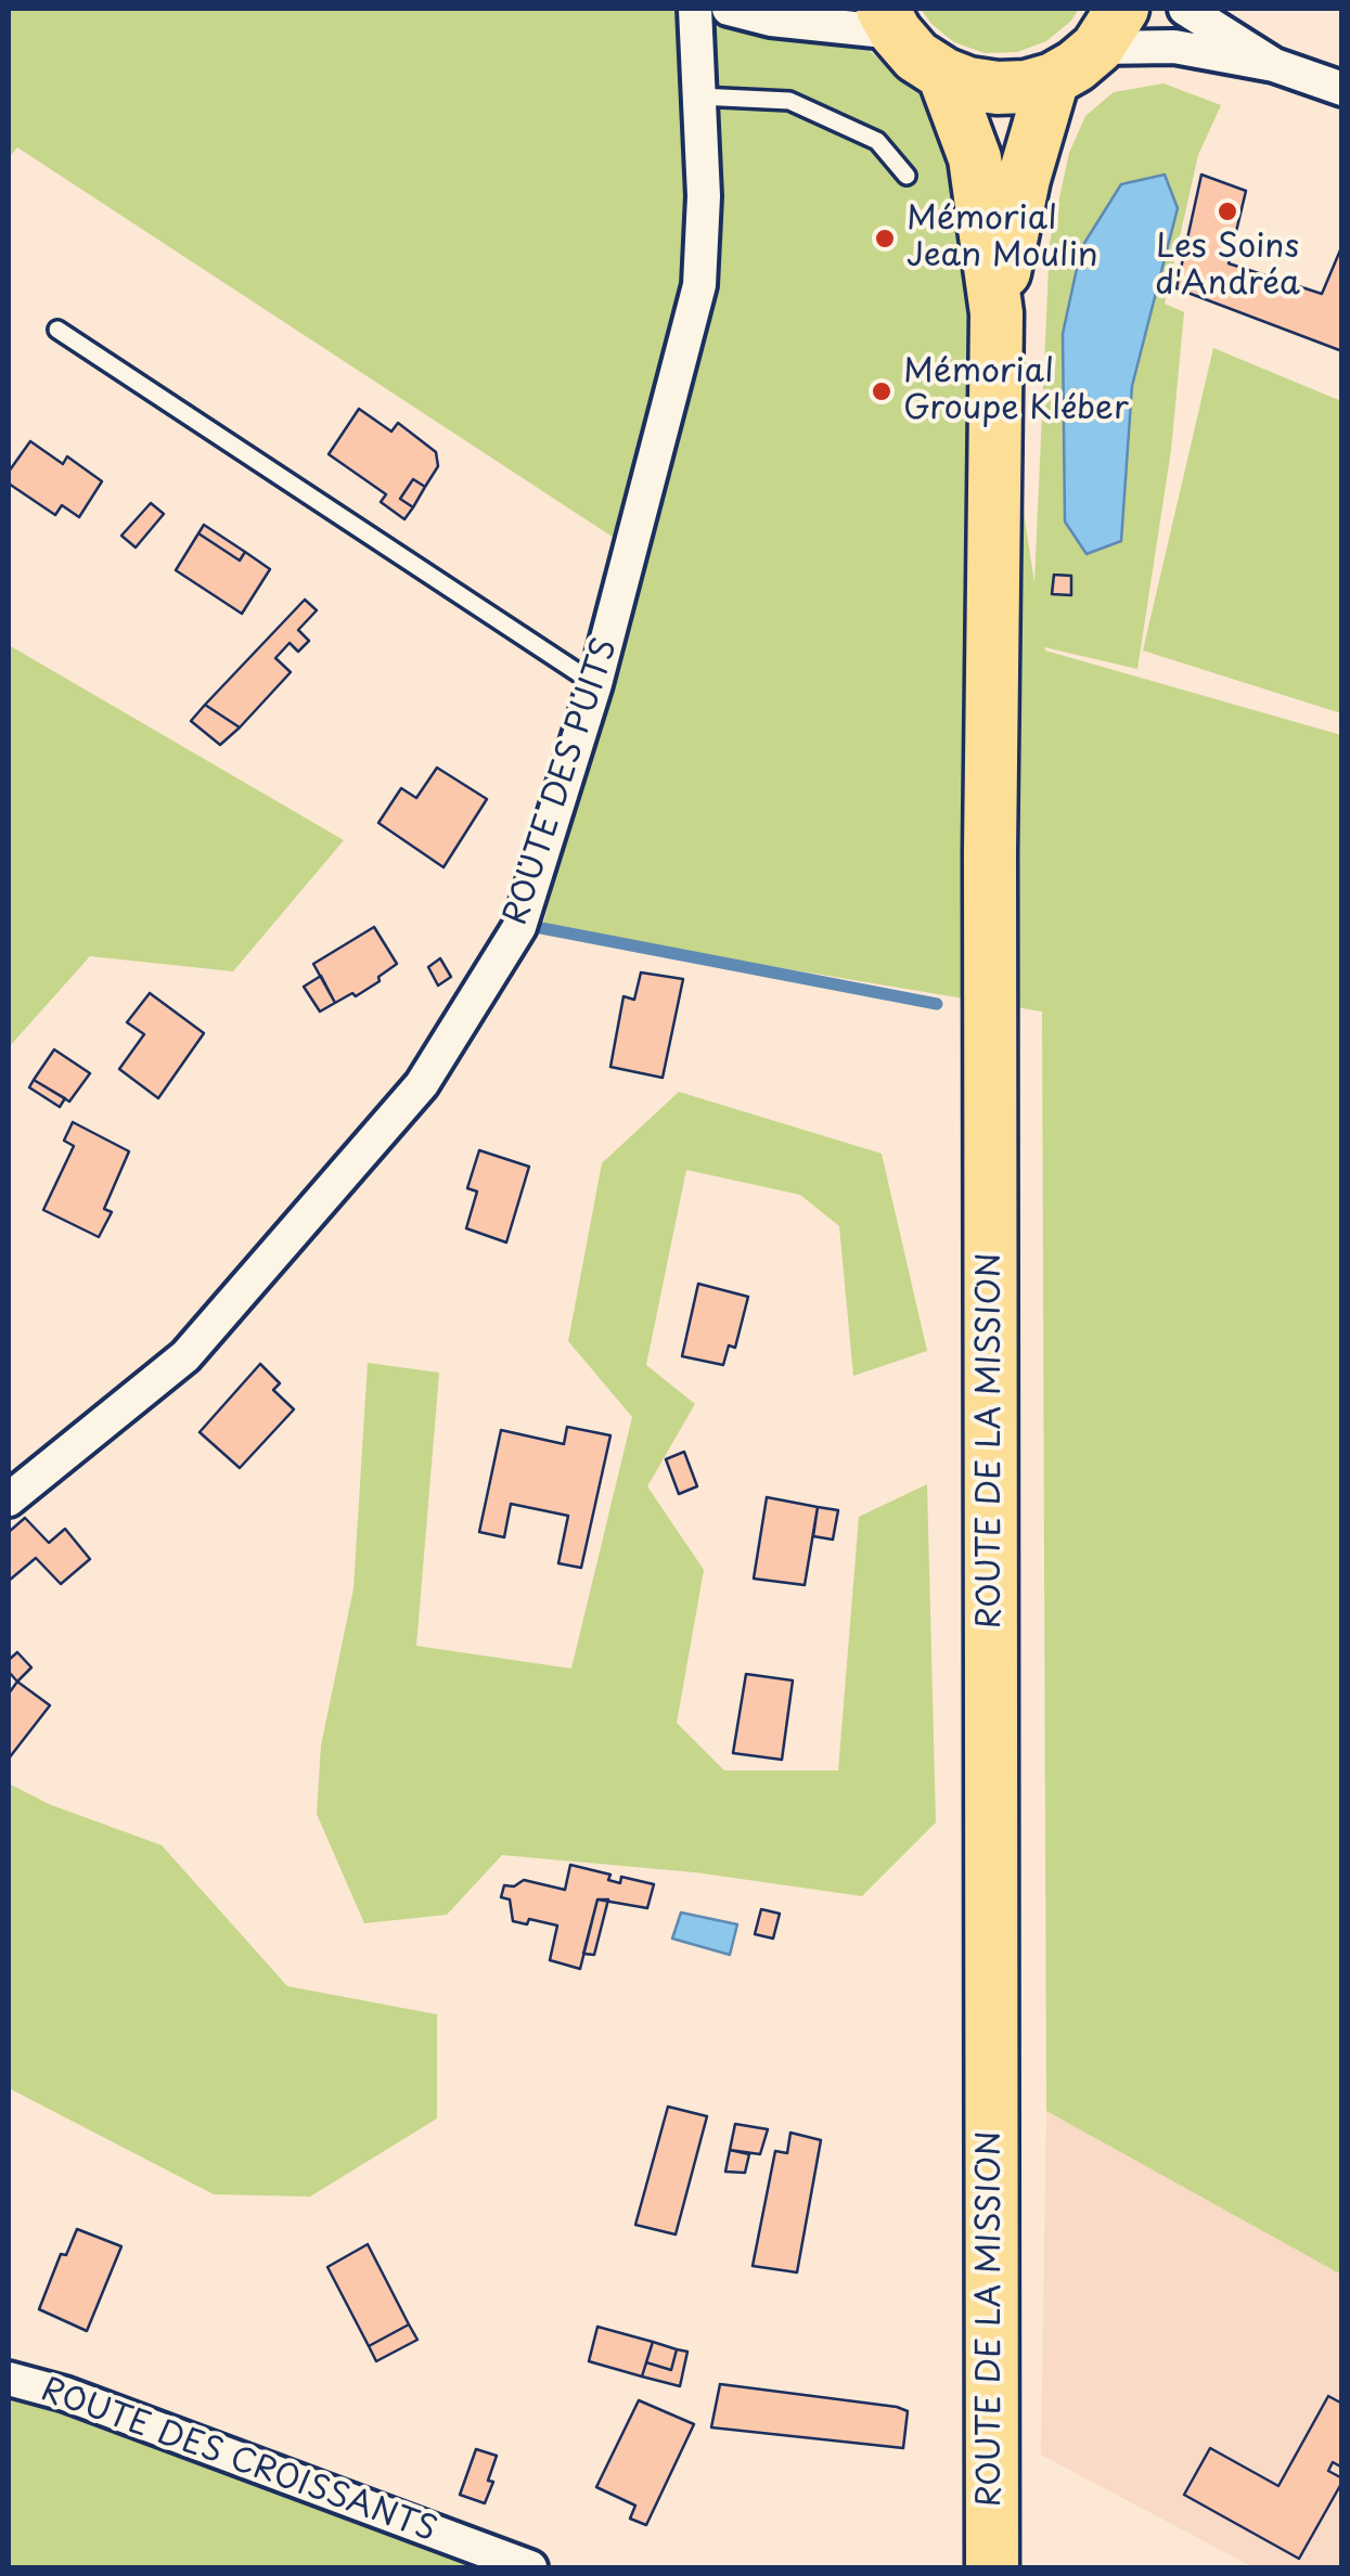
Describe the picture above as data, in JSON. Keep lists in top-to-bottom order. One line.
{"streets":{"main road":["ROUTE DE LA MISSION"],"street":["ROUTE DES PUITS","ROUTE DES CROISSANTS"]},"places":["Les Soins d'Andréa","Mémorial Jean Moulin","Mémorial Groupe Kléber"]}
